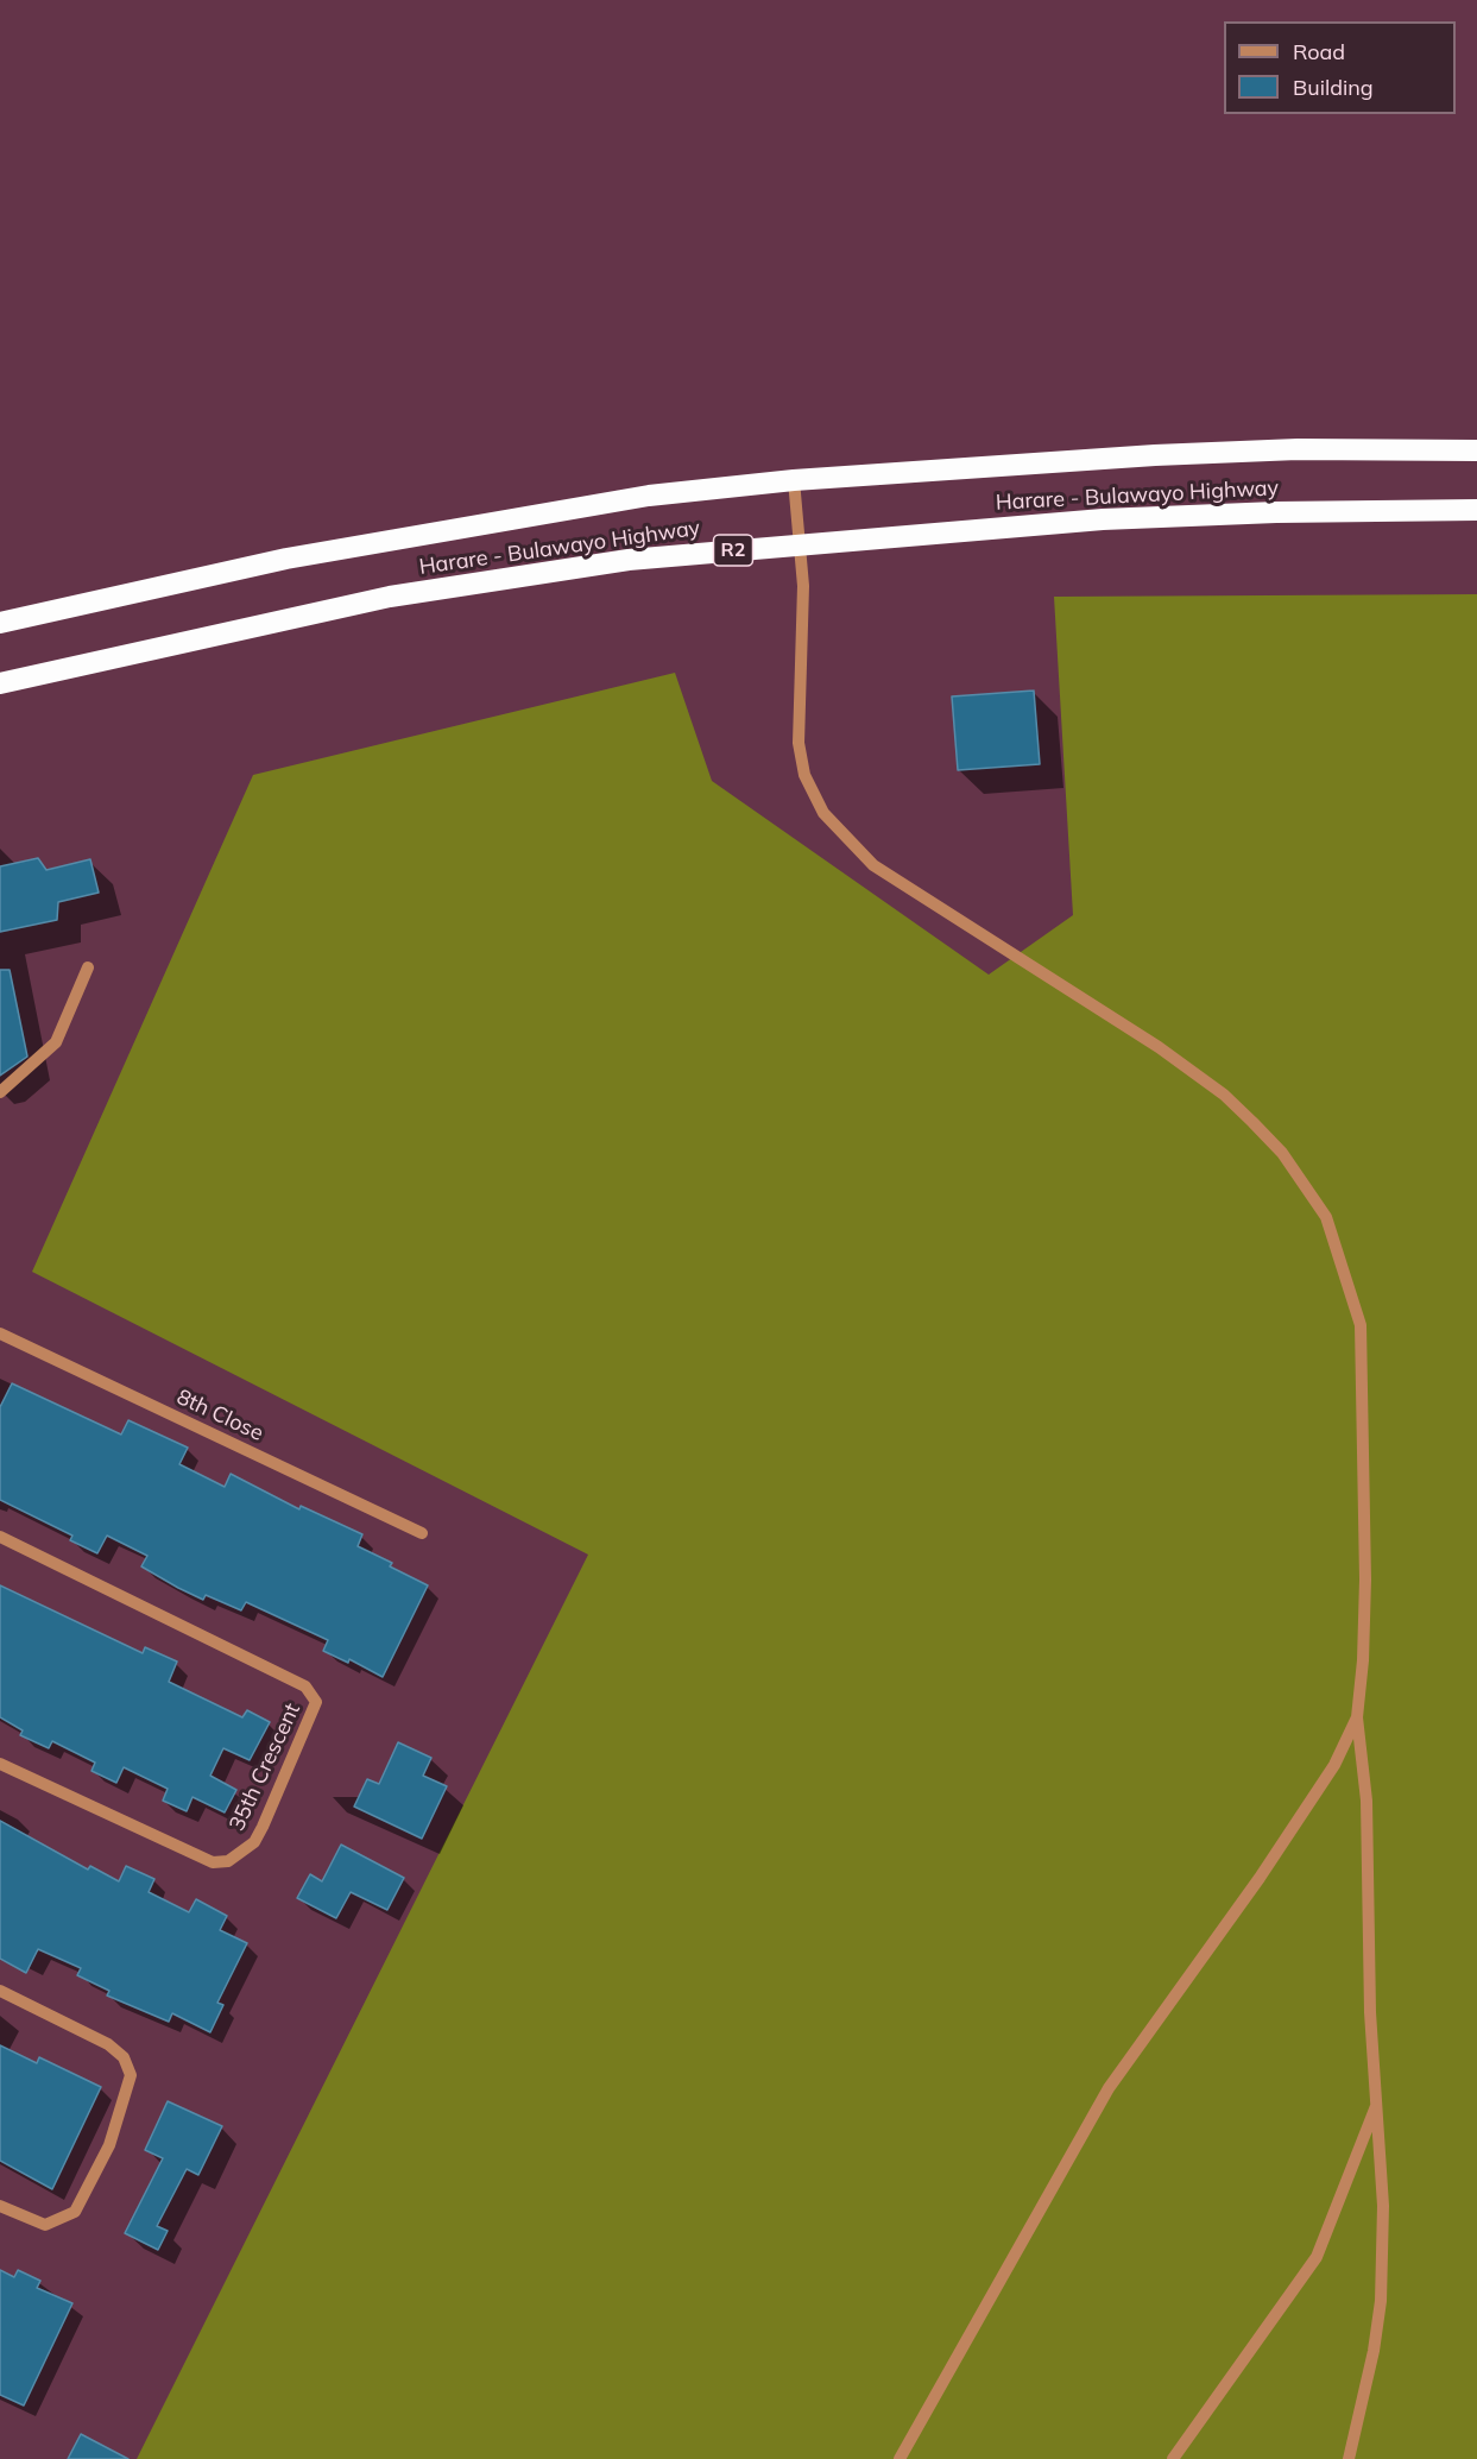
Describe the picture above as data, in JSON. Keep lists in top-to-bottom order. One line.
{"streets":{"highway":["Harare - Bulawayo Highway","R2"],"street":["8th Close","35th Crescent"]},"legend":["Road","Building"]}
